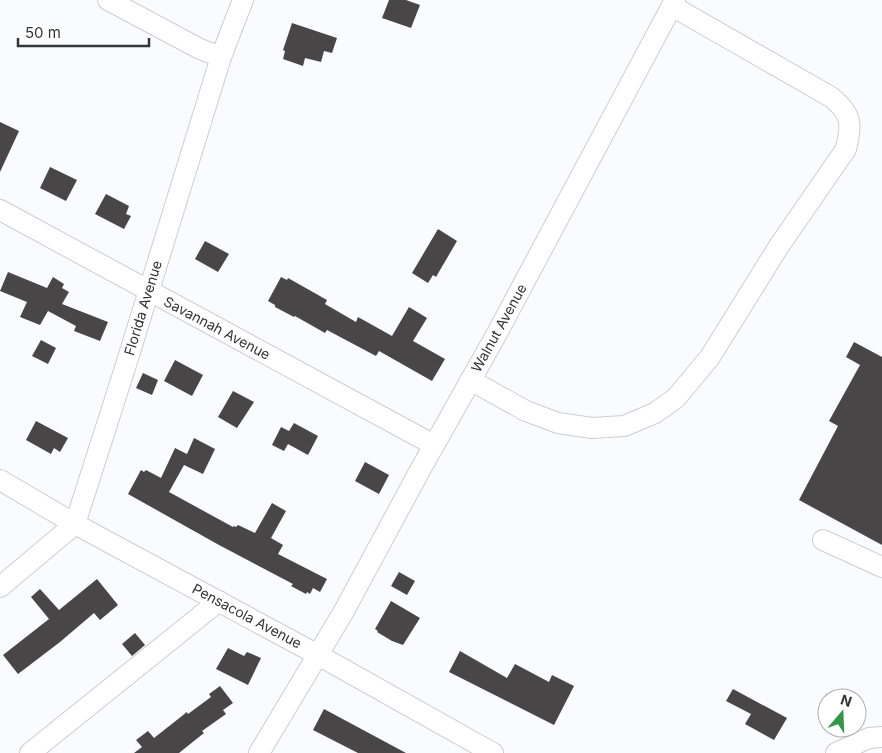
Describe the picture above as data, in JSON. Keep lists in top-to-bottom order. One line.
{"streets":{"street":["Florida Avenue","Savannah Avenue","Walnut Avenue","Pensacola Avenue"]},"crossings":[["Florida Avenue","Savannah Avenue"],["Florida Avenue","Pensacola Avenue"],["Savannah Avenue","Walnut Avenue"],["Walnut Avenue","Pensacola Avenue"]],"scale_bar":"50 m","north":"top"}
